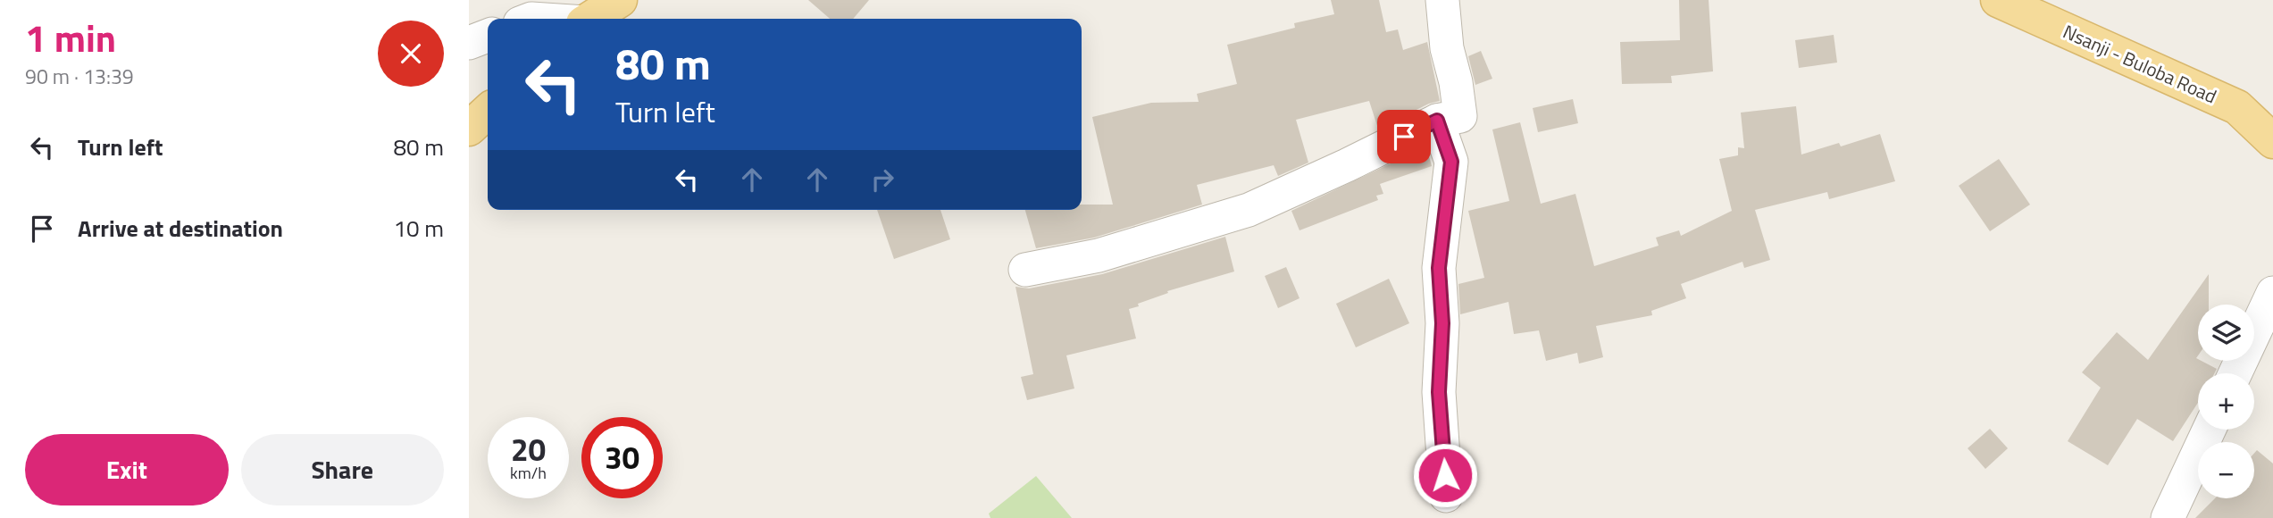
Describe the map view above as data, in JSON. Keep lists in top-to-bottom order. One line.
{"streets":{"main road":["Nsanji - Buloba Road"]},"page":{"heading":["1 min","90 m · 13:39"],"turn":["80 m","Turn left"],"list":[{"name":"Turn left","value":"80 m"},{"name":"Arrive at destination","value":"10 m"}],"map_buttons":["+","−"],"speed":"20 km/h","limit":"30","buttons":["Exit","Share"]}}
